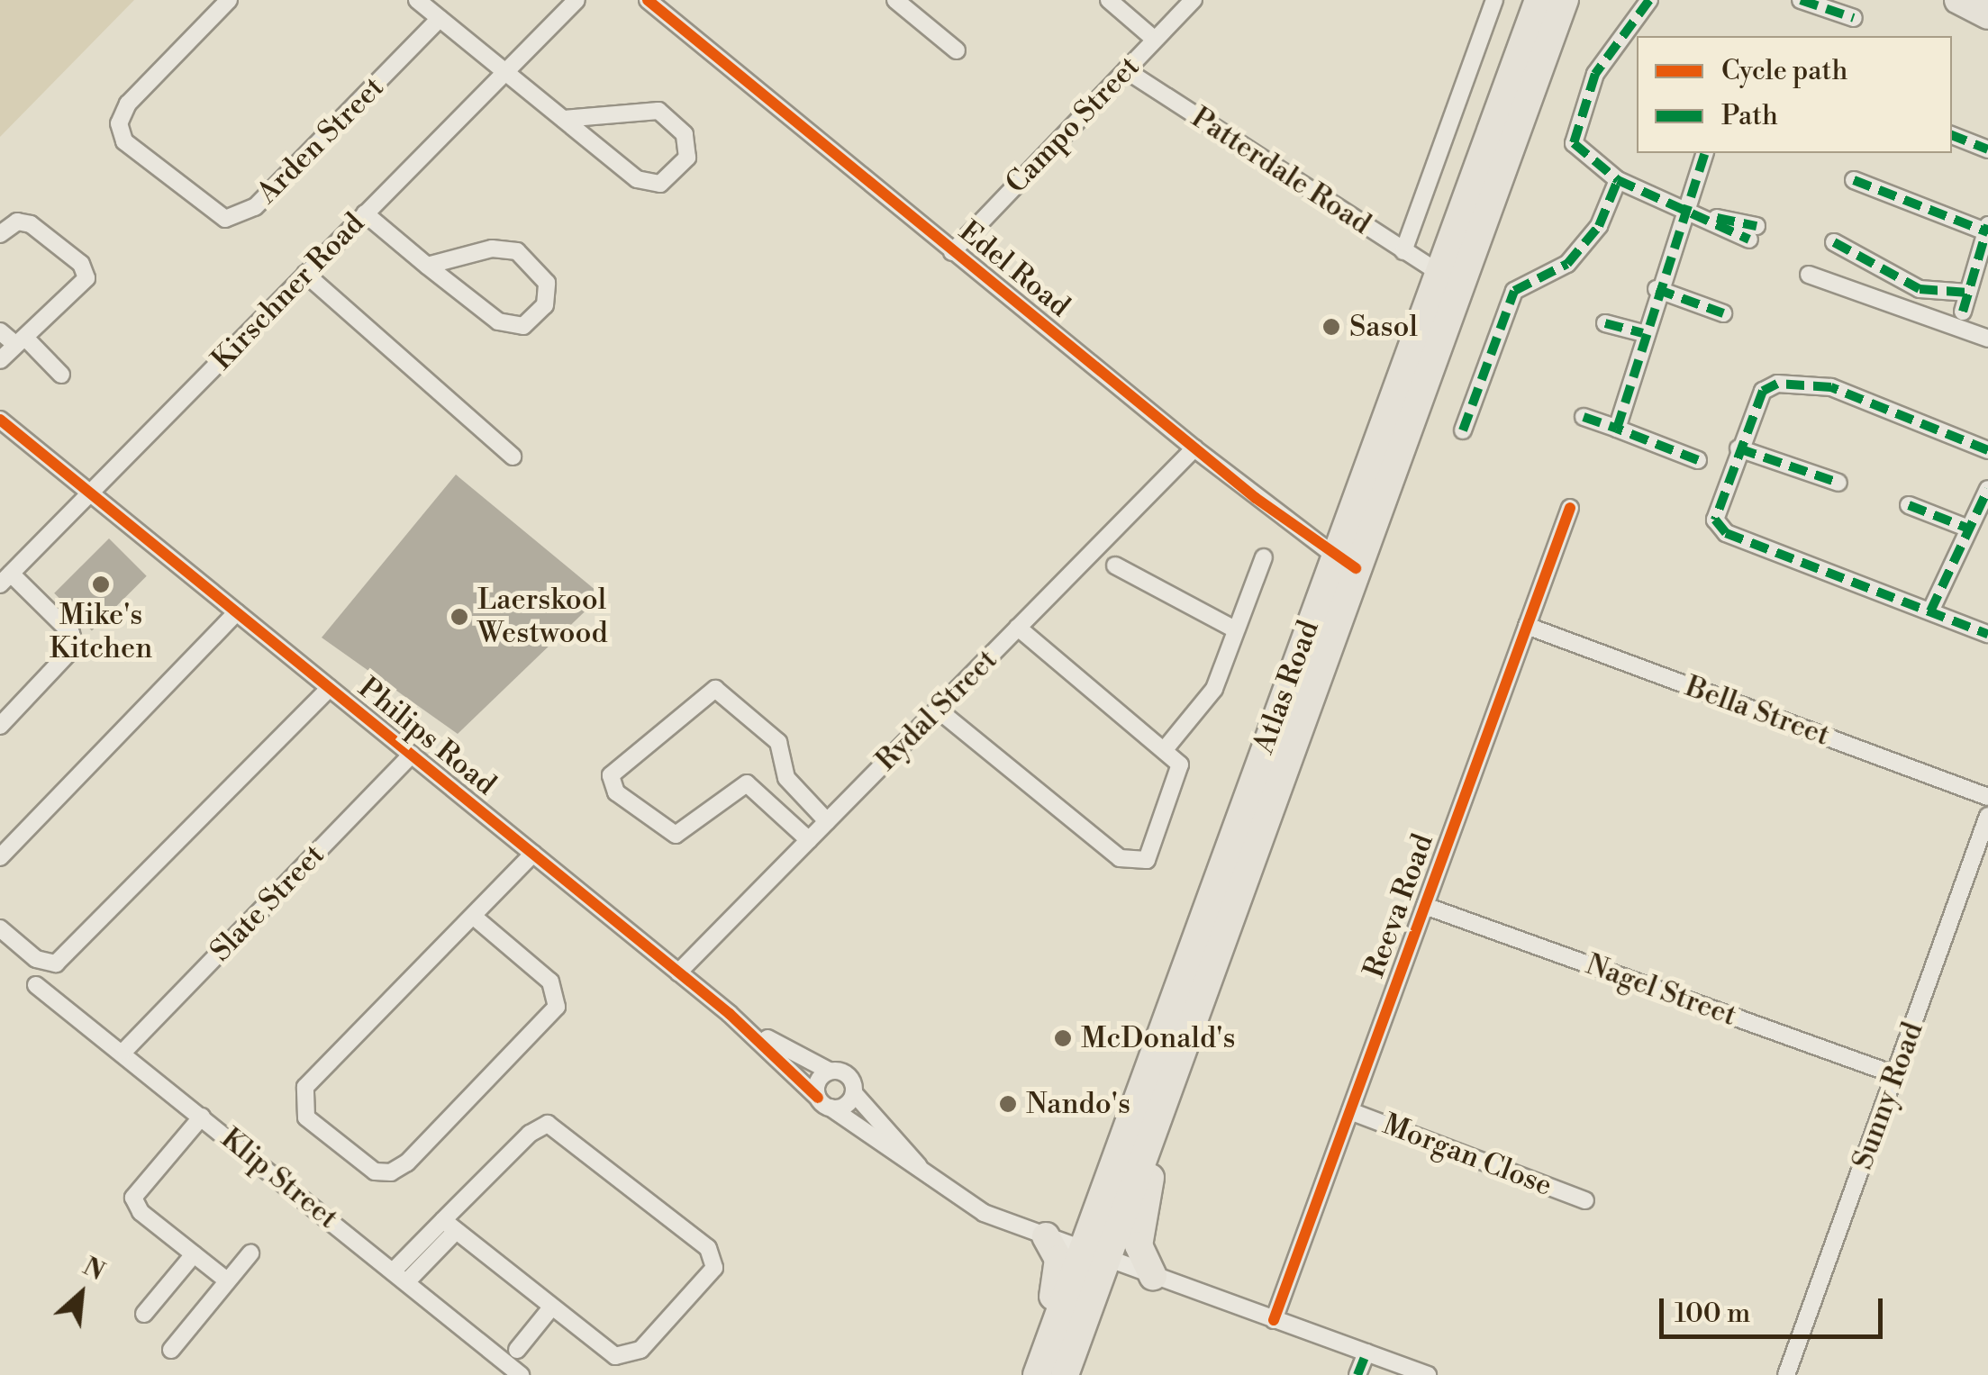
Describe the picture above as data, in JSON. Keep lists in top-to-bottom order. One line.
{"streets":{"main road":["Atlas Road"],"street":["Campo Street","Arden Street","Patterdale Road","Edel Road","Kirschner Road","Rydal Street","Bella Street","Philips Road","Slate Street","Reeva Road","Nagel Street","Sunny Road","Morgan Close","Klip Street"]},"crossings":[["Campo Street","Patterdale Road"],["Campo Street","Edel Road"],["Patterdale Road","Atlas Road"],["Edel Road","Atlas Road"],["Edel Road","Rydal Street"],["Kirschner Road","Philips Road"],["Atlas Road","Philips Road"],["Rydal Street","Philips Road"],["Bella Street","Reeva Road"],["Philips Road","Slate Street"],["Philips Road","Reeva Road"],["Slate Street","Klip Street"],["Reeva Road","Nagel Street"],["Reeva Road","Morgan Close"],["Nagel Street","Sunny Road"]],"places":["Sasol","Mike's Kitchen","Laerskool Westwood","McDonald's","Nando's"],"legend":["Cycle path","Path"],"scale_bar":"100 m","north":"top right"}
